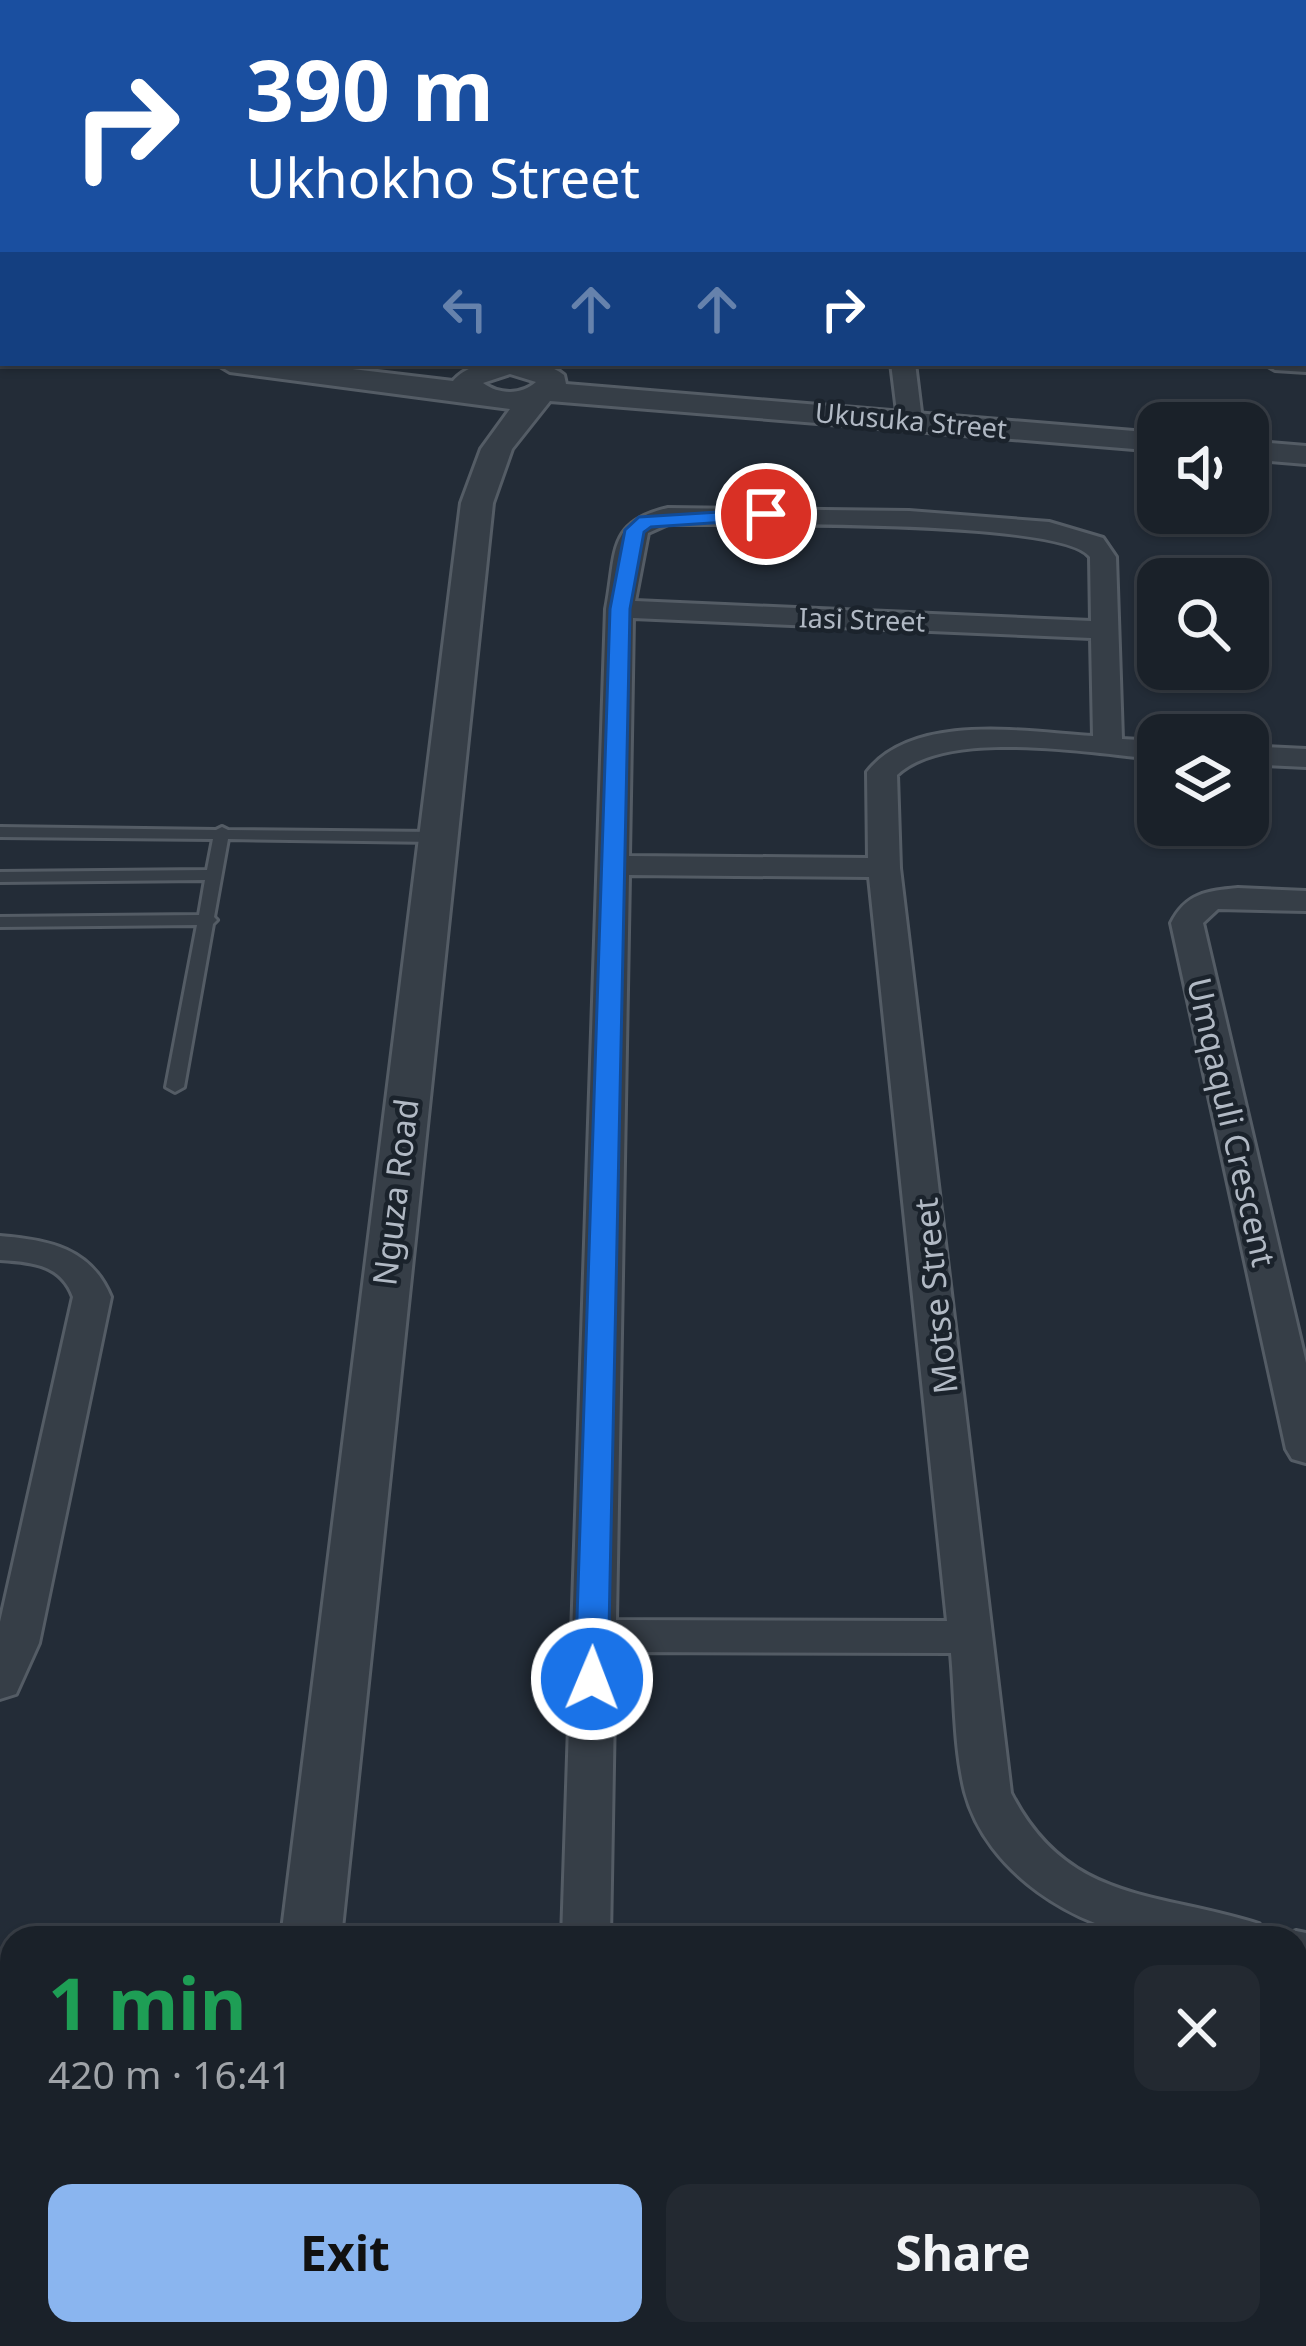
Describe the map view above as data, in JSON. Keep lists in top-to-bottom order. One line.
{"streets":{"street":["Ukusuka Street","Iasi Street","Umqaquli Crescent","Nguza Road","Motse Street"]},"crossings":[["Ukusuka Street","Nguza Road"]],"page":{"turn":["390 m","Ukhokho Street"],"heading":["1 min","420 m · 16:41"],"buttons":["Exit","Share"]}}
